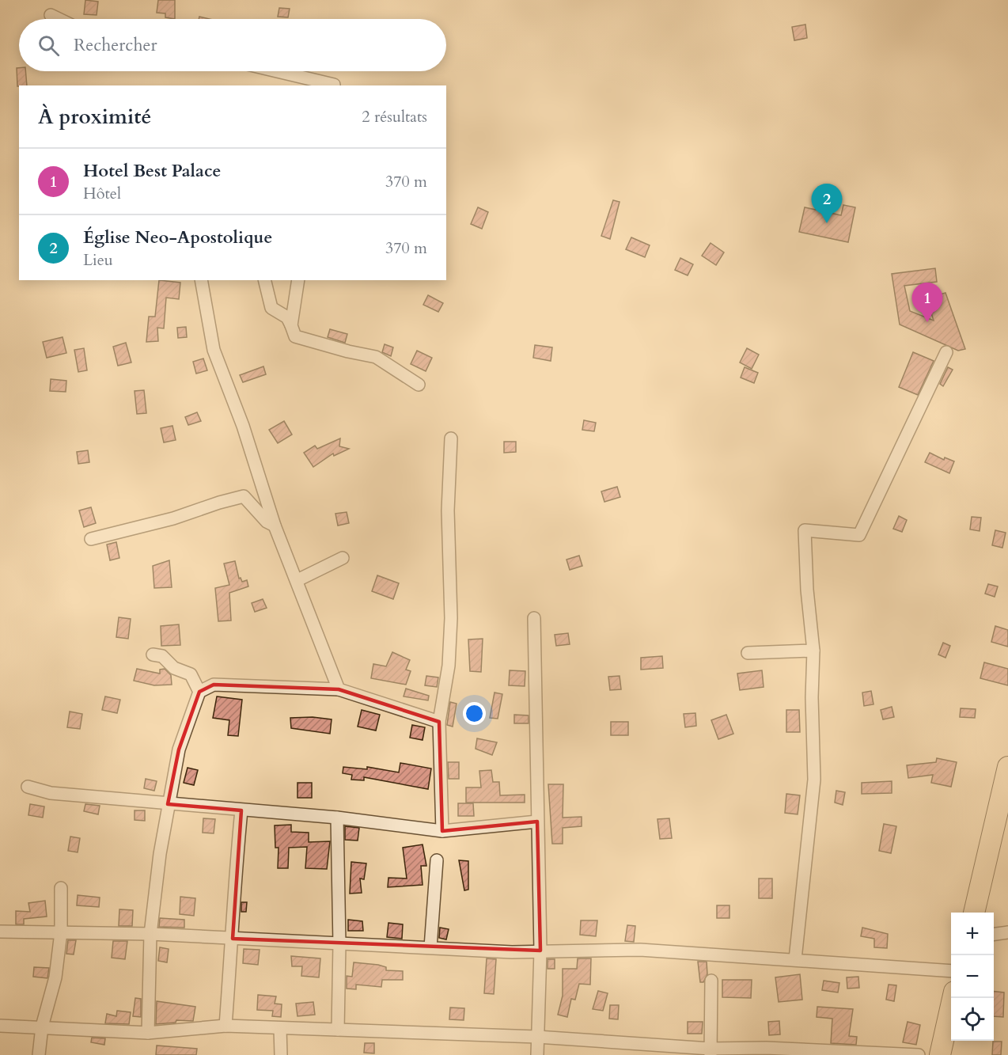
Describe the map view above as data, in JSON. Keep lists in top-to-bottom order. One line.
{"page":{"search":"Rechercher","heading":["À proximité","2 résultats"],"list":[{"mark":"1","name":"Hotel Best Palace","note":"Hôtel","value":"370 m"},{"mark":"2","name":"Église Neo-Apostolique","note":"Lieu","value":"370 m"}],"pins":["2","1"],"map_buttons":["+","−"]}}
